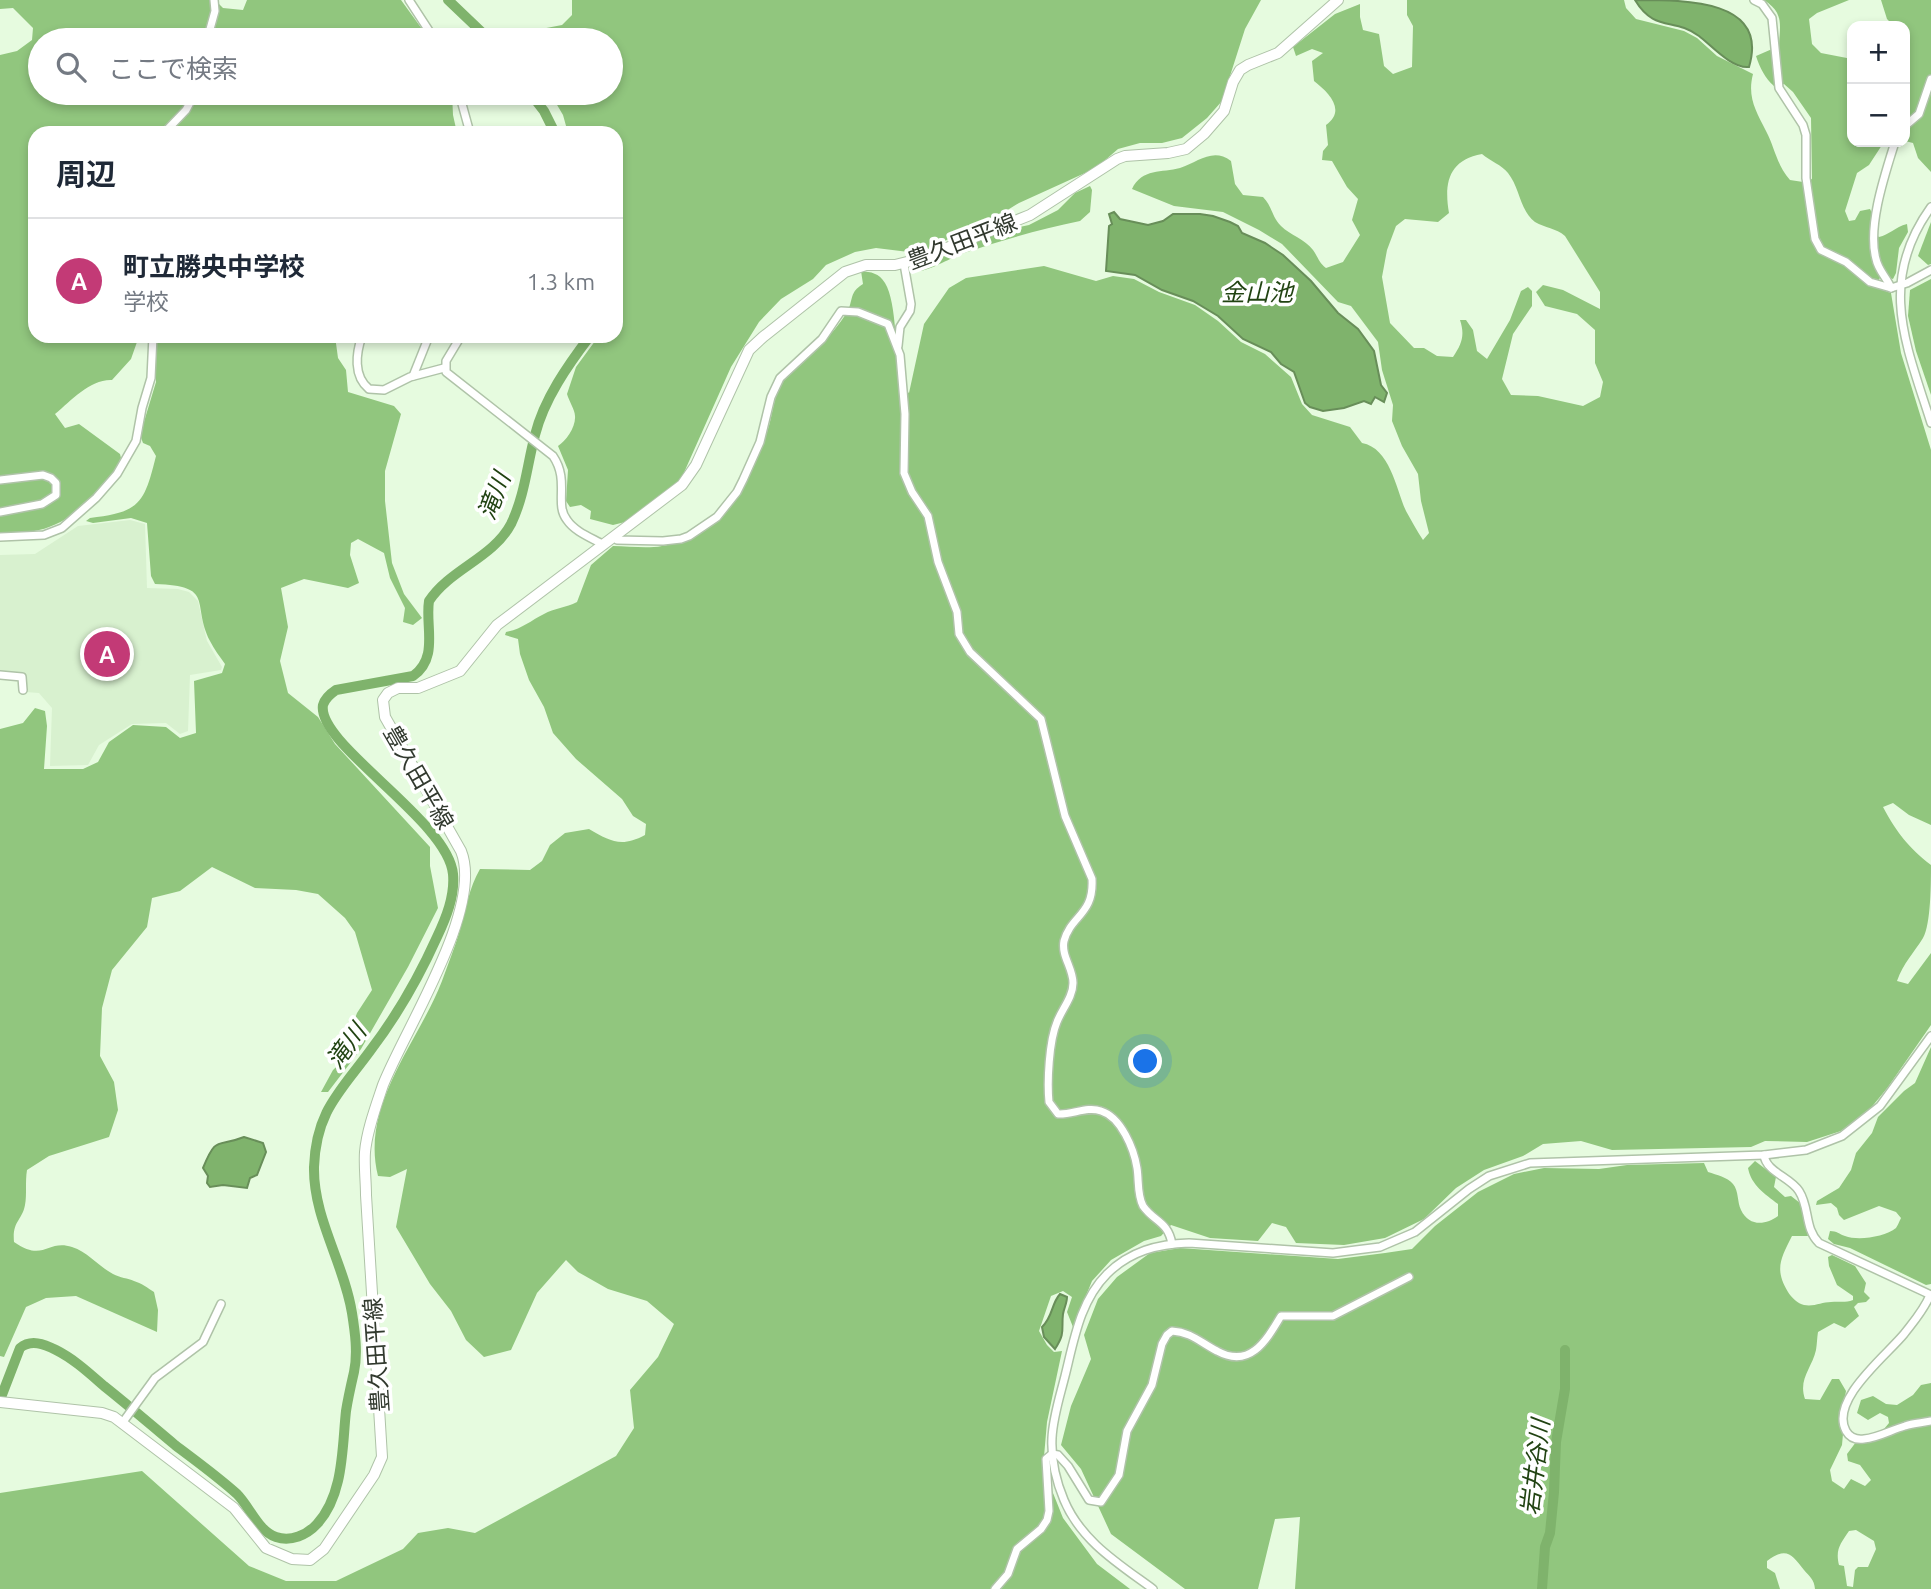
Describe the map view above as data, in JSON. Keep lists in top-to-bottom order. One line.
{"streets":{"main road":["豊久田平線"]},"water":["金山池","滝川","岩井谷川"],"page":{"map_buttons":["+","−"],"search":"ここで検索","heading":"周辺","list":[{"mark":"A","name":"町立勝央中学校","note":"学校","value":"1.3 km"}],"pins":"A"}}
